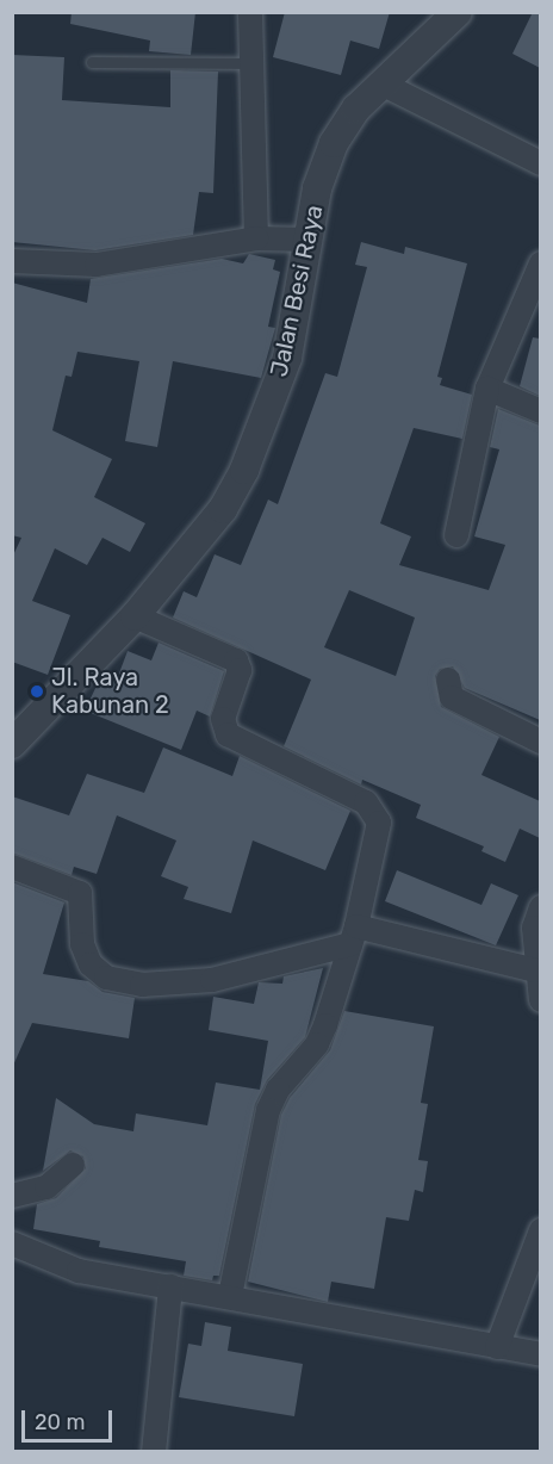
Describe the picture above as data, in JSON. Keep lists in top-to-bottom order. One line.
{"streets":{"street":["Jalan Besi Raya"]},"places":["Jl. Raya Kabunan 2"],"scale_bar":"20 m"}
